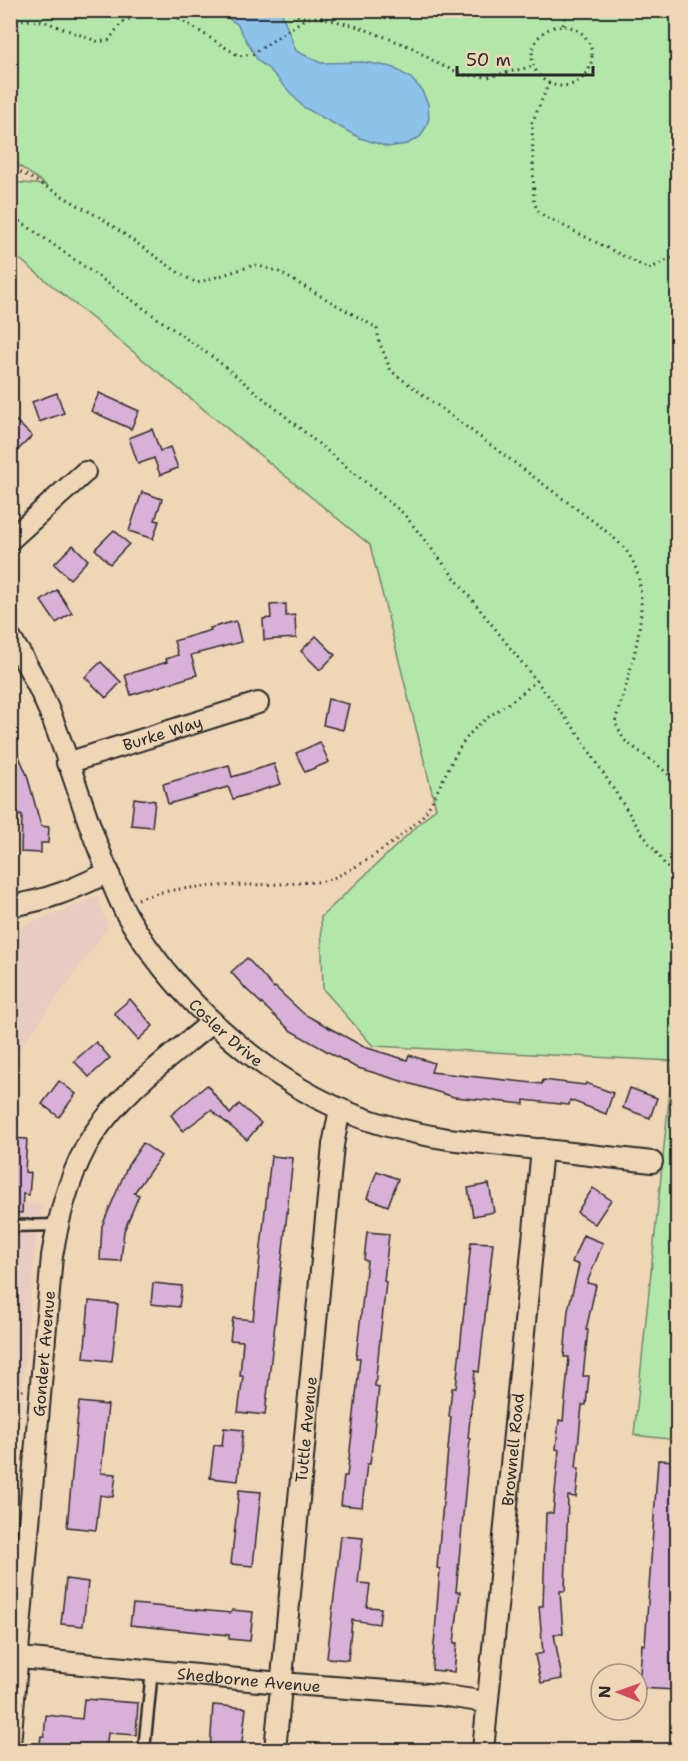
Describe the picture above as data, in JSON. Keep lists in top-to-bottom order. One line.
{"streets":{"street":["Burke Way","Cosler Drive","Gondert Avenue","Tuttle Avenue","Brownell Road","Shedborne Avenue"]},"crossings":[["Burke Way","Cosler Drive"],["Cosler Drive","Gondert Avenue"],["Cosler Drive","Tuttle Avenue"],["Cosler Drive","Brownell Road"],["Gondert Avenue","Shedborne Avenue"],["Tuttle Avenue","Shedborne Avenue"],["Brownell Road","Shedborne Avenue"]],"scale_bar":"50 m","north":"left"}
